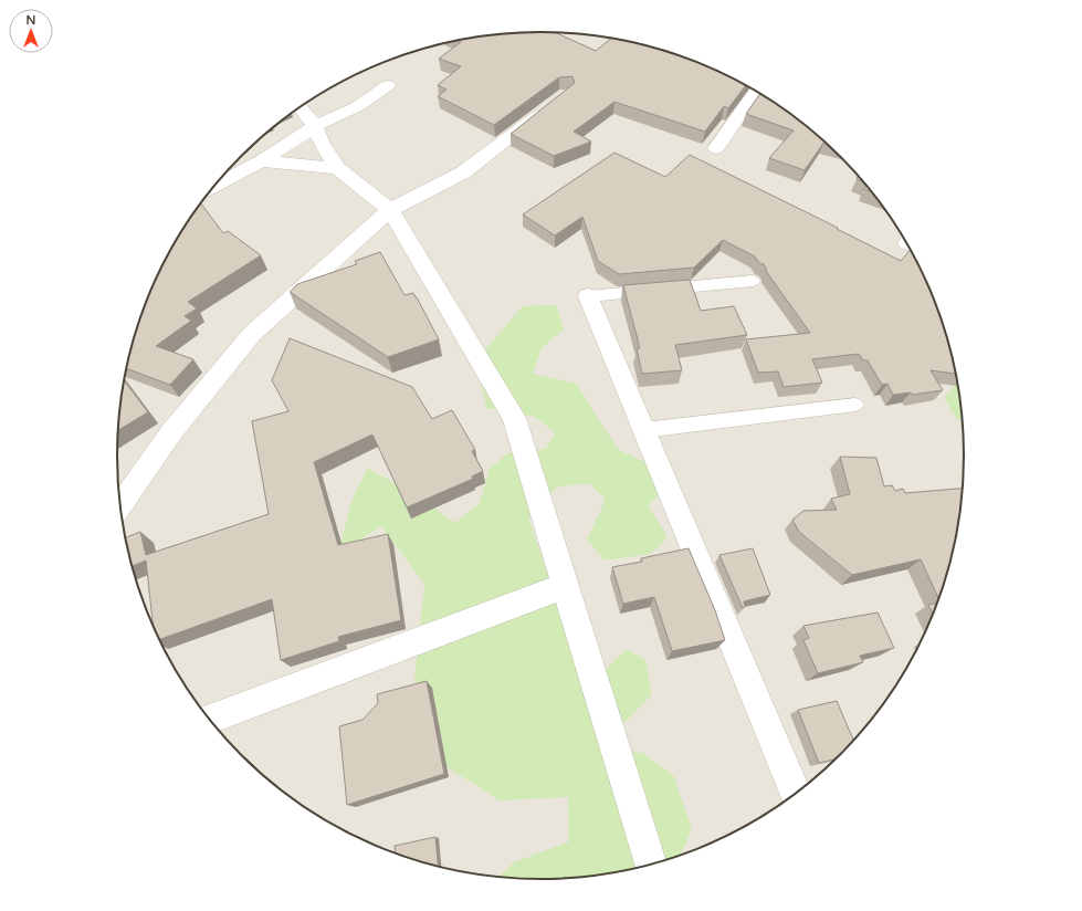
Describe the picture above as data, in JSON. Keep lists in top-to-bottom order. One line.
{"north":"top"}
